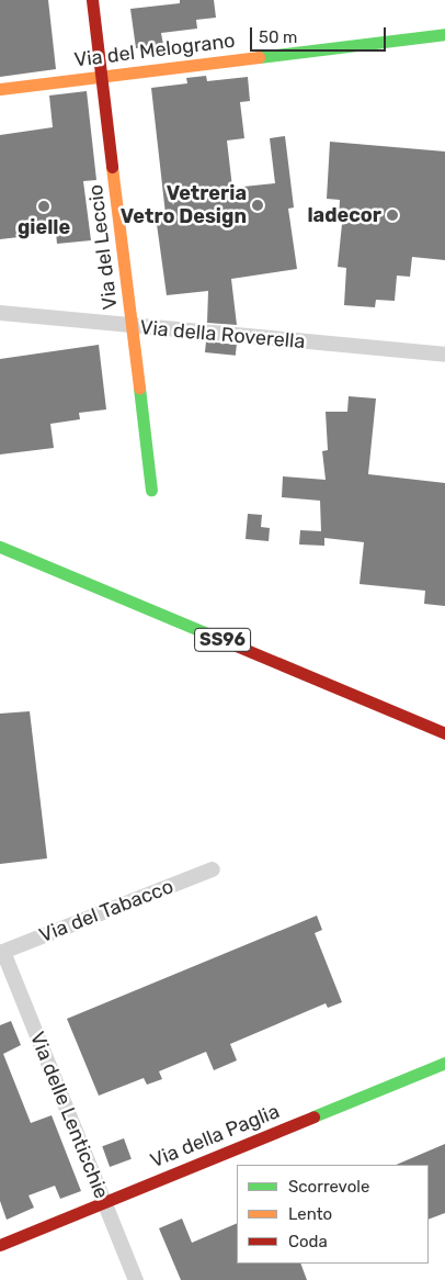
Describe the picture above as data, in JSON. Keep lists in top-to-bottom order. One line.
{"streets":{"street":["Via del Melograno","Via del Leccio","Via della Roverella","SS96","Via del Tabacco","Via delle Lenticchie","Via della Paglia"]},"crossings":[["Via del Melograno","Via del Leccio"],["Via del Leccio","Via della Roverella"],["Via del Tabacco","Via delle Lenticchie"],["Via delle Lenticchie","Via della Paglia"]],"places":["Vetreria Vetro Design","gielle","ladecor"],"legend":["Scorrevole","Lento","Coda"],"scale_bar":"50 m"}
